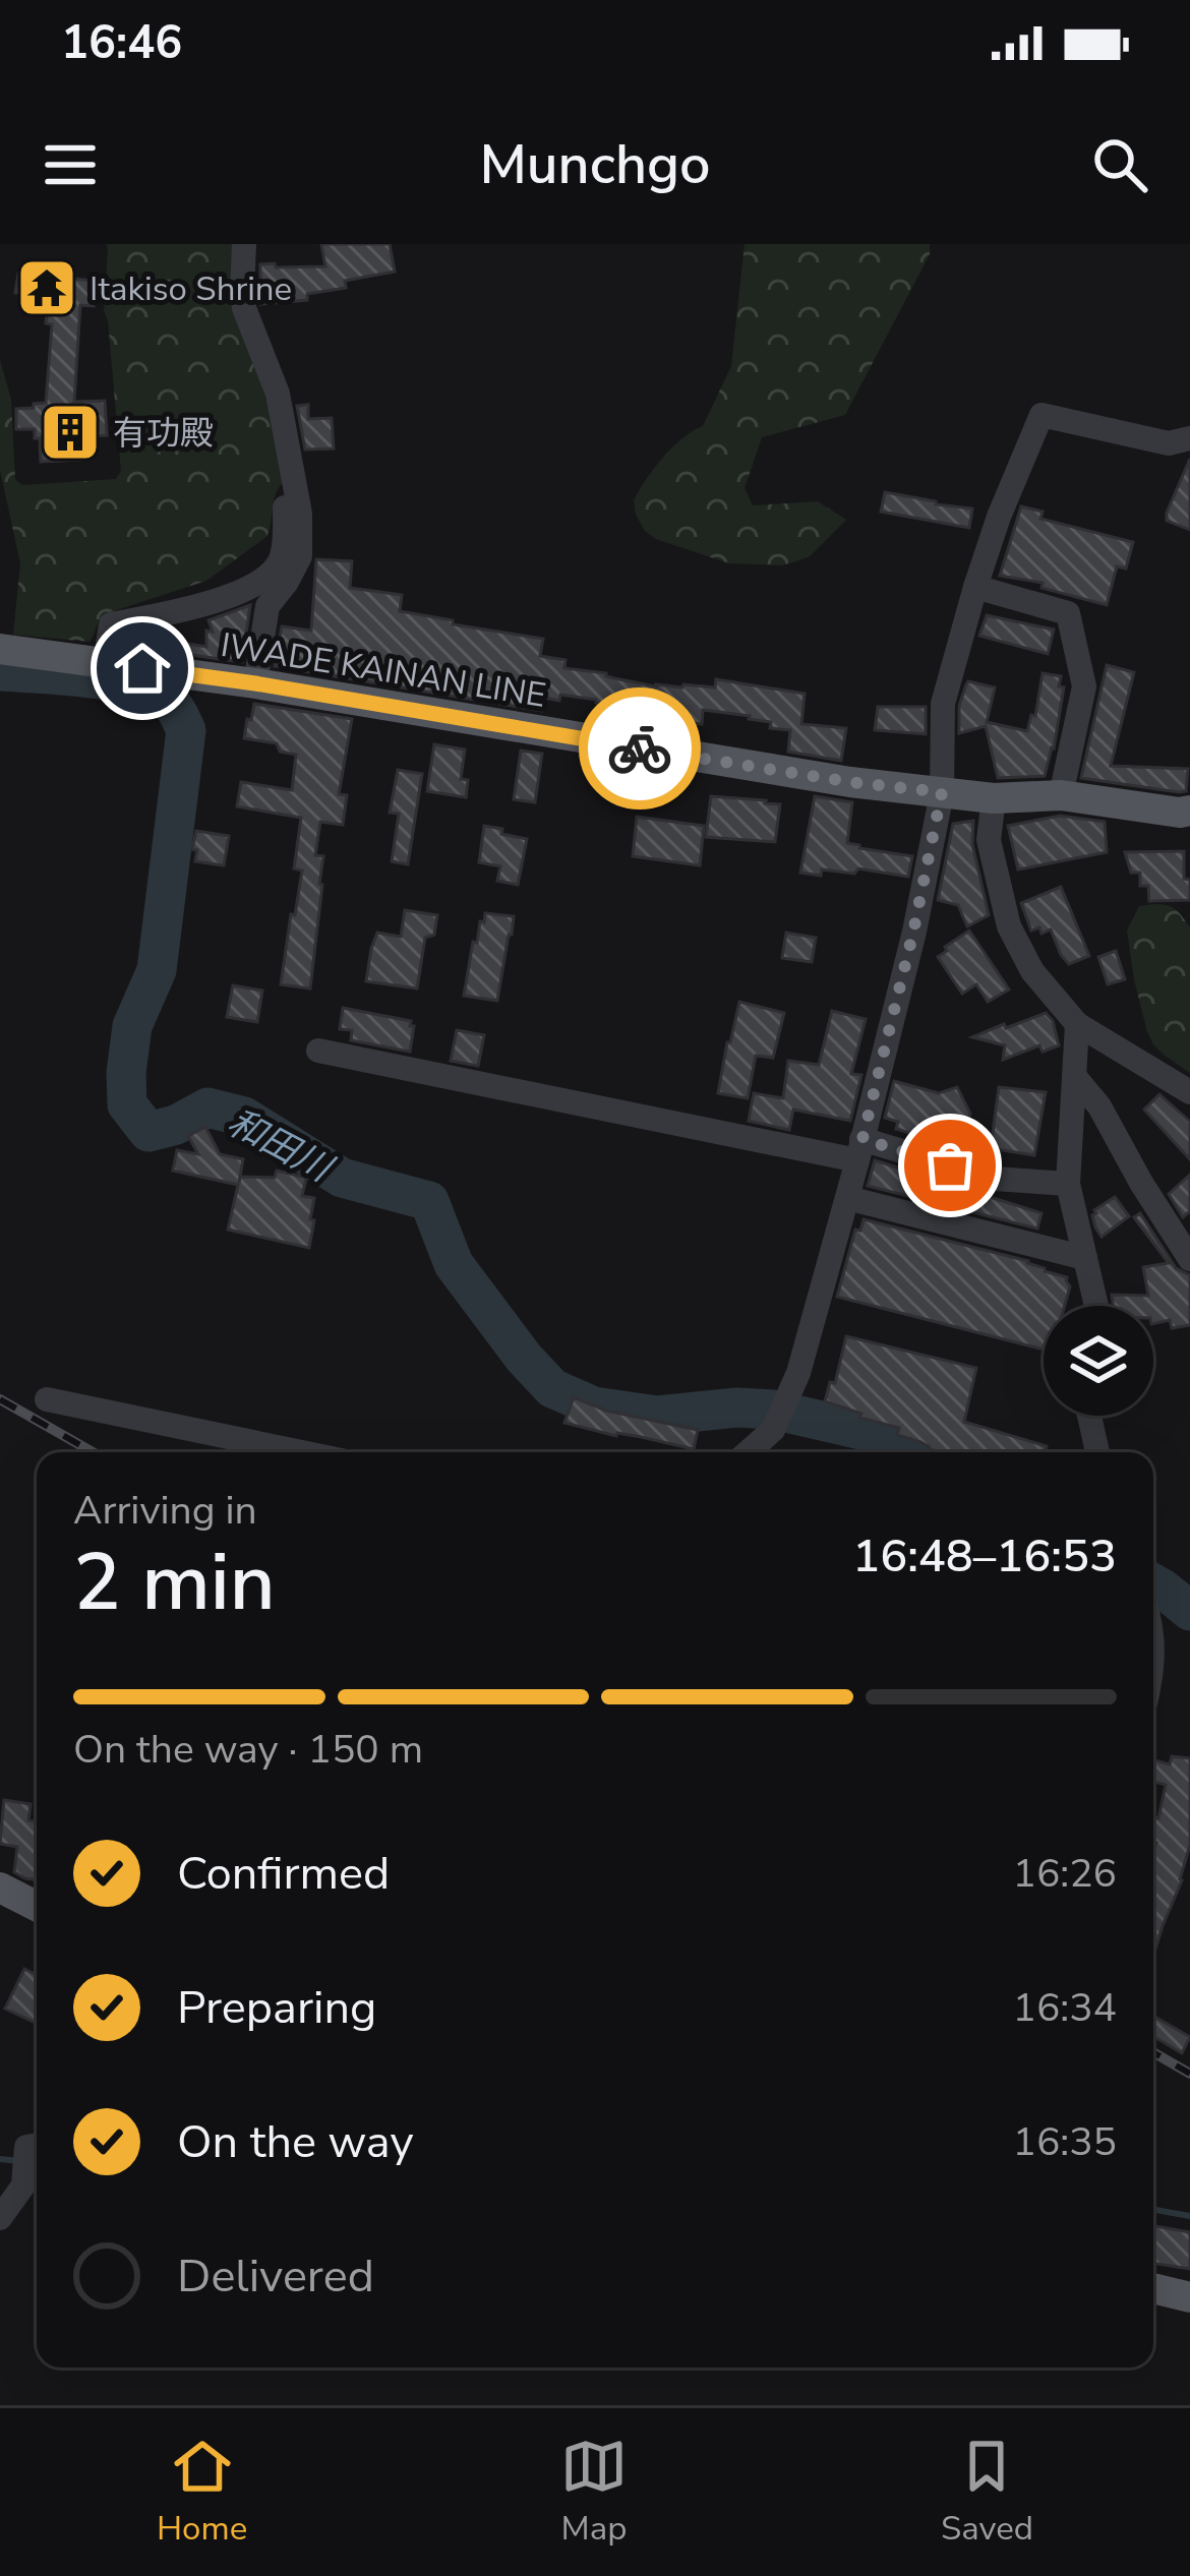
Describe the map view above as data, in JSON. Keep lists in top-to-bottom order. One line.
{"streets":{"main road":["IWADE KAINAN LINE"]},"water":["和田川"],"places":{"temple":["Itakiso Shrine"],"building":["有功殿"]},"page":{"status":"16:46","header":"Munchgo","heading":["2 min","Arriving in","16:48–16:53"],"bar":"On the way · 150 m","list":[["Confirmed","16:26"],["Preparing","16:34"],["On the way","16:35"],"Delivered"],"tabs":["Home","Map","Saved"]}}
